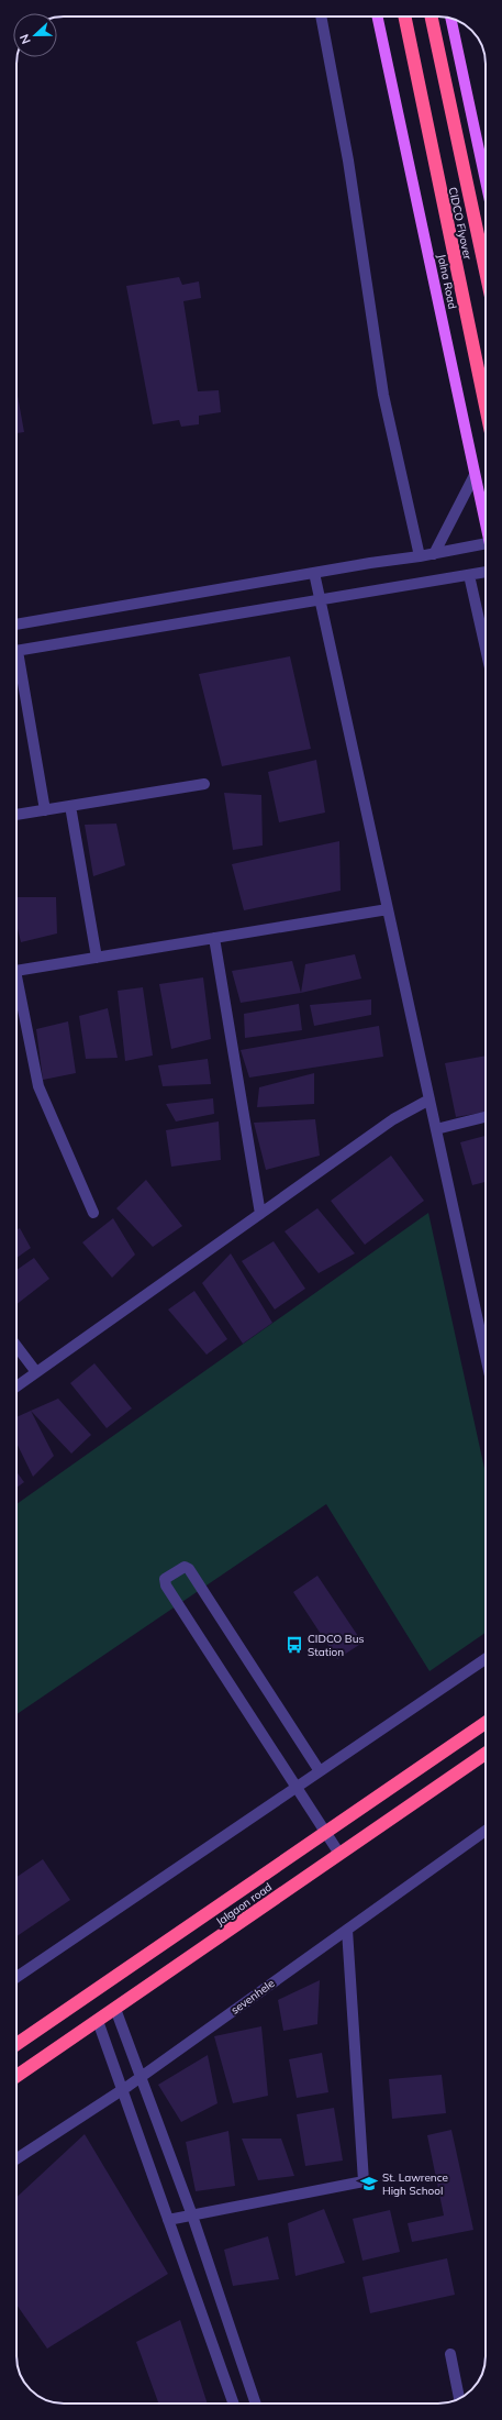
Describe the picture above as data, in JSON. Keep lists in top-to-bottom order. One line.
{"streets":{"highway":["CIDCO Flyover","Jalgaon road"],"main road":["Jalna Road"],"street":["sevenhele"]},"places":{"bus stop":["CIDCO Bus Station"],"school or university":["St. Lawrence High School"]},"north":"left"}
